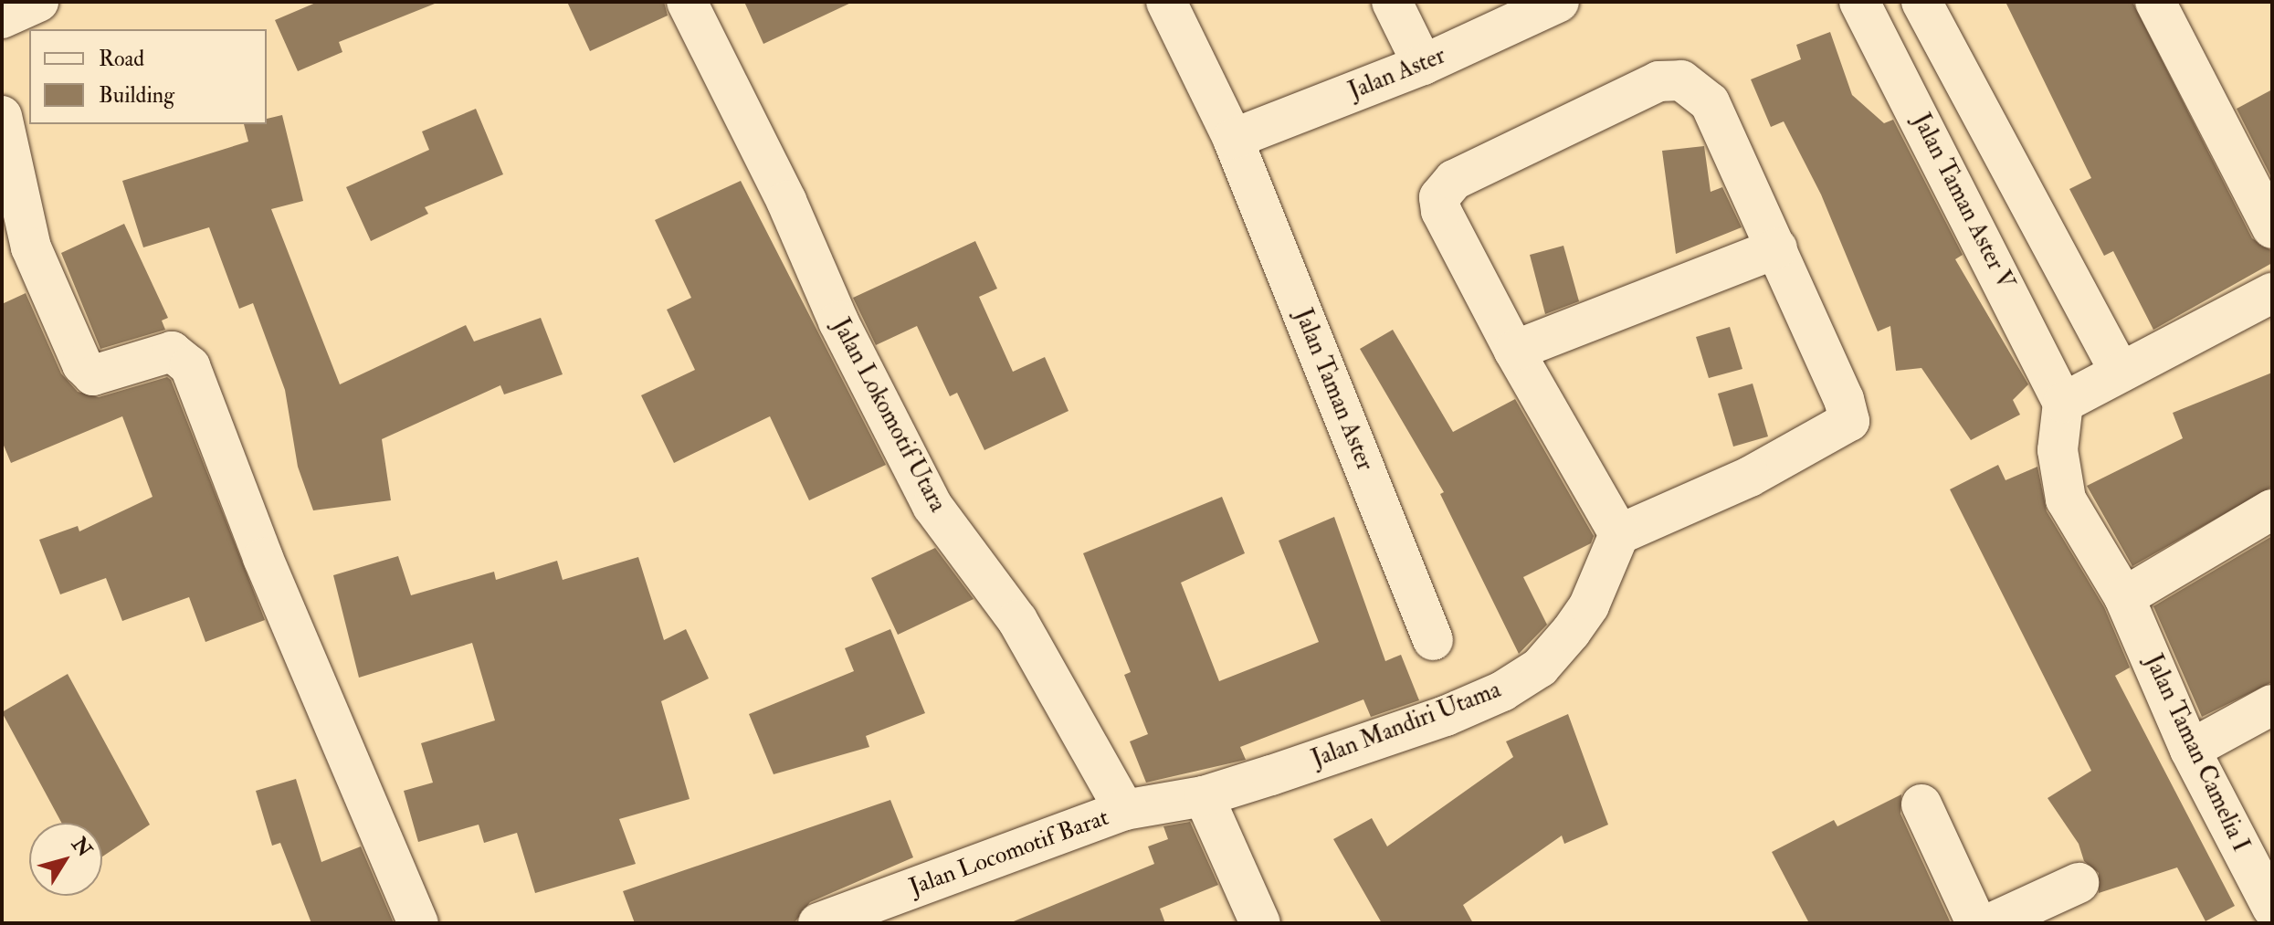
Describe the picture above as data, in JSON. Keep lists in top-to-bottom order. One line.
{"streets":{"street":["Jalan Aster","Jalan Taman Aster V","Jalan Taman Aster","Jalan Lokomotif Utara","Jalan Mandiri Utama","Jalan Taman Camelia I","Jalan Locomotif Barat"]},"crossings":[["Jalan Aster","Jalan Taman Aster"],["Jalan Taman Aster V","Jalan Taman Camelia I"],["Jalan Lokomotif Utara","Jalan Locomotif Barat"],["Jalan Mandiri Utama","Jalan Locomotif Barat"]],"legend":["Road","Building"],"north":"top right"}
